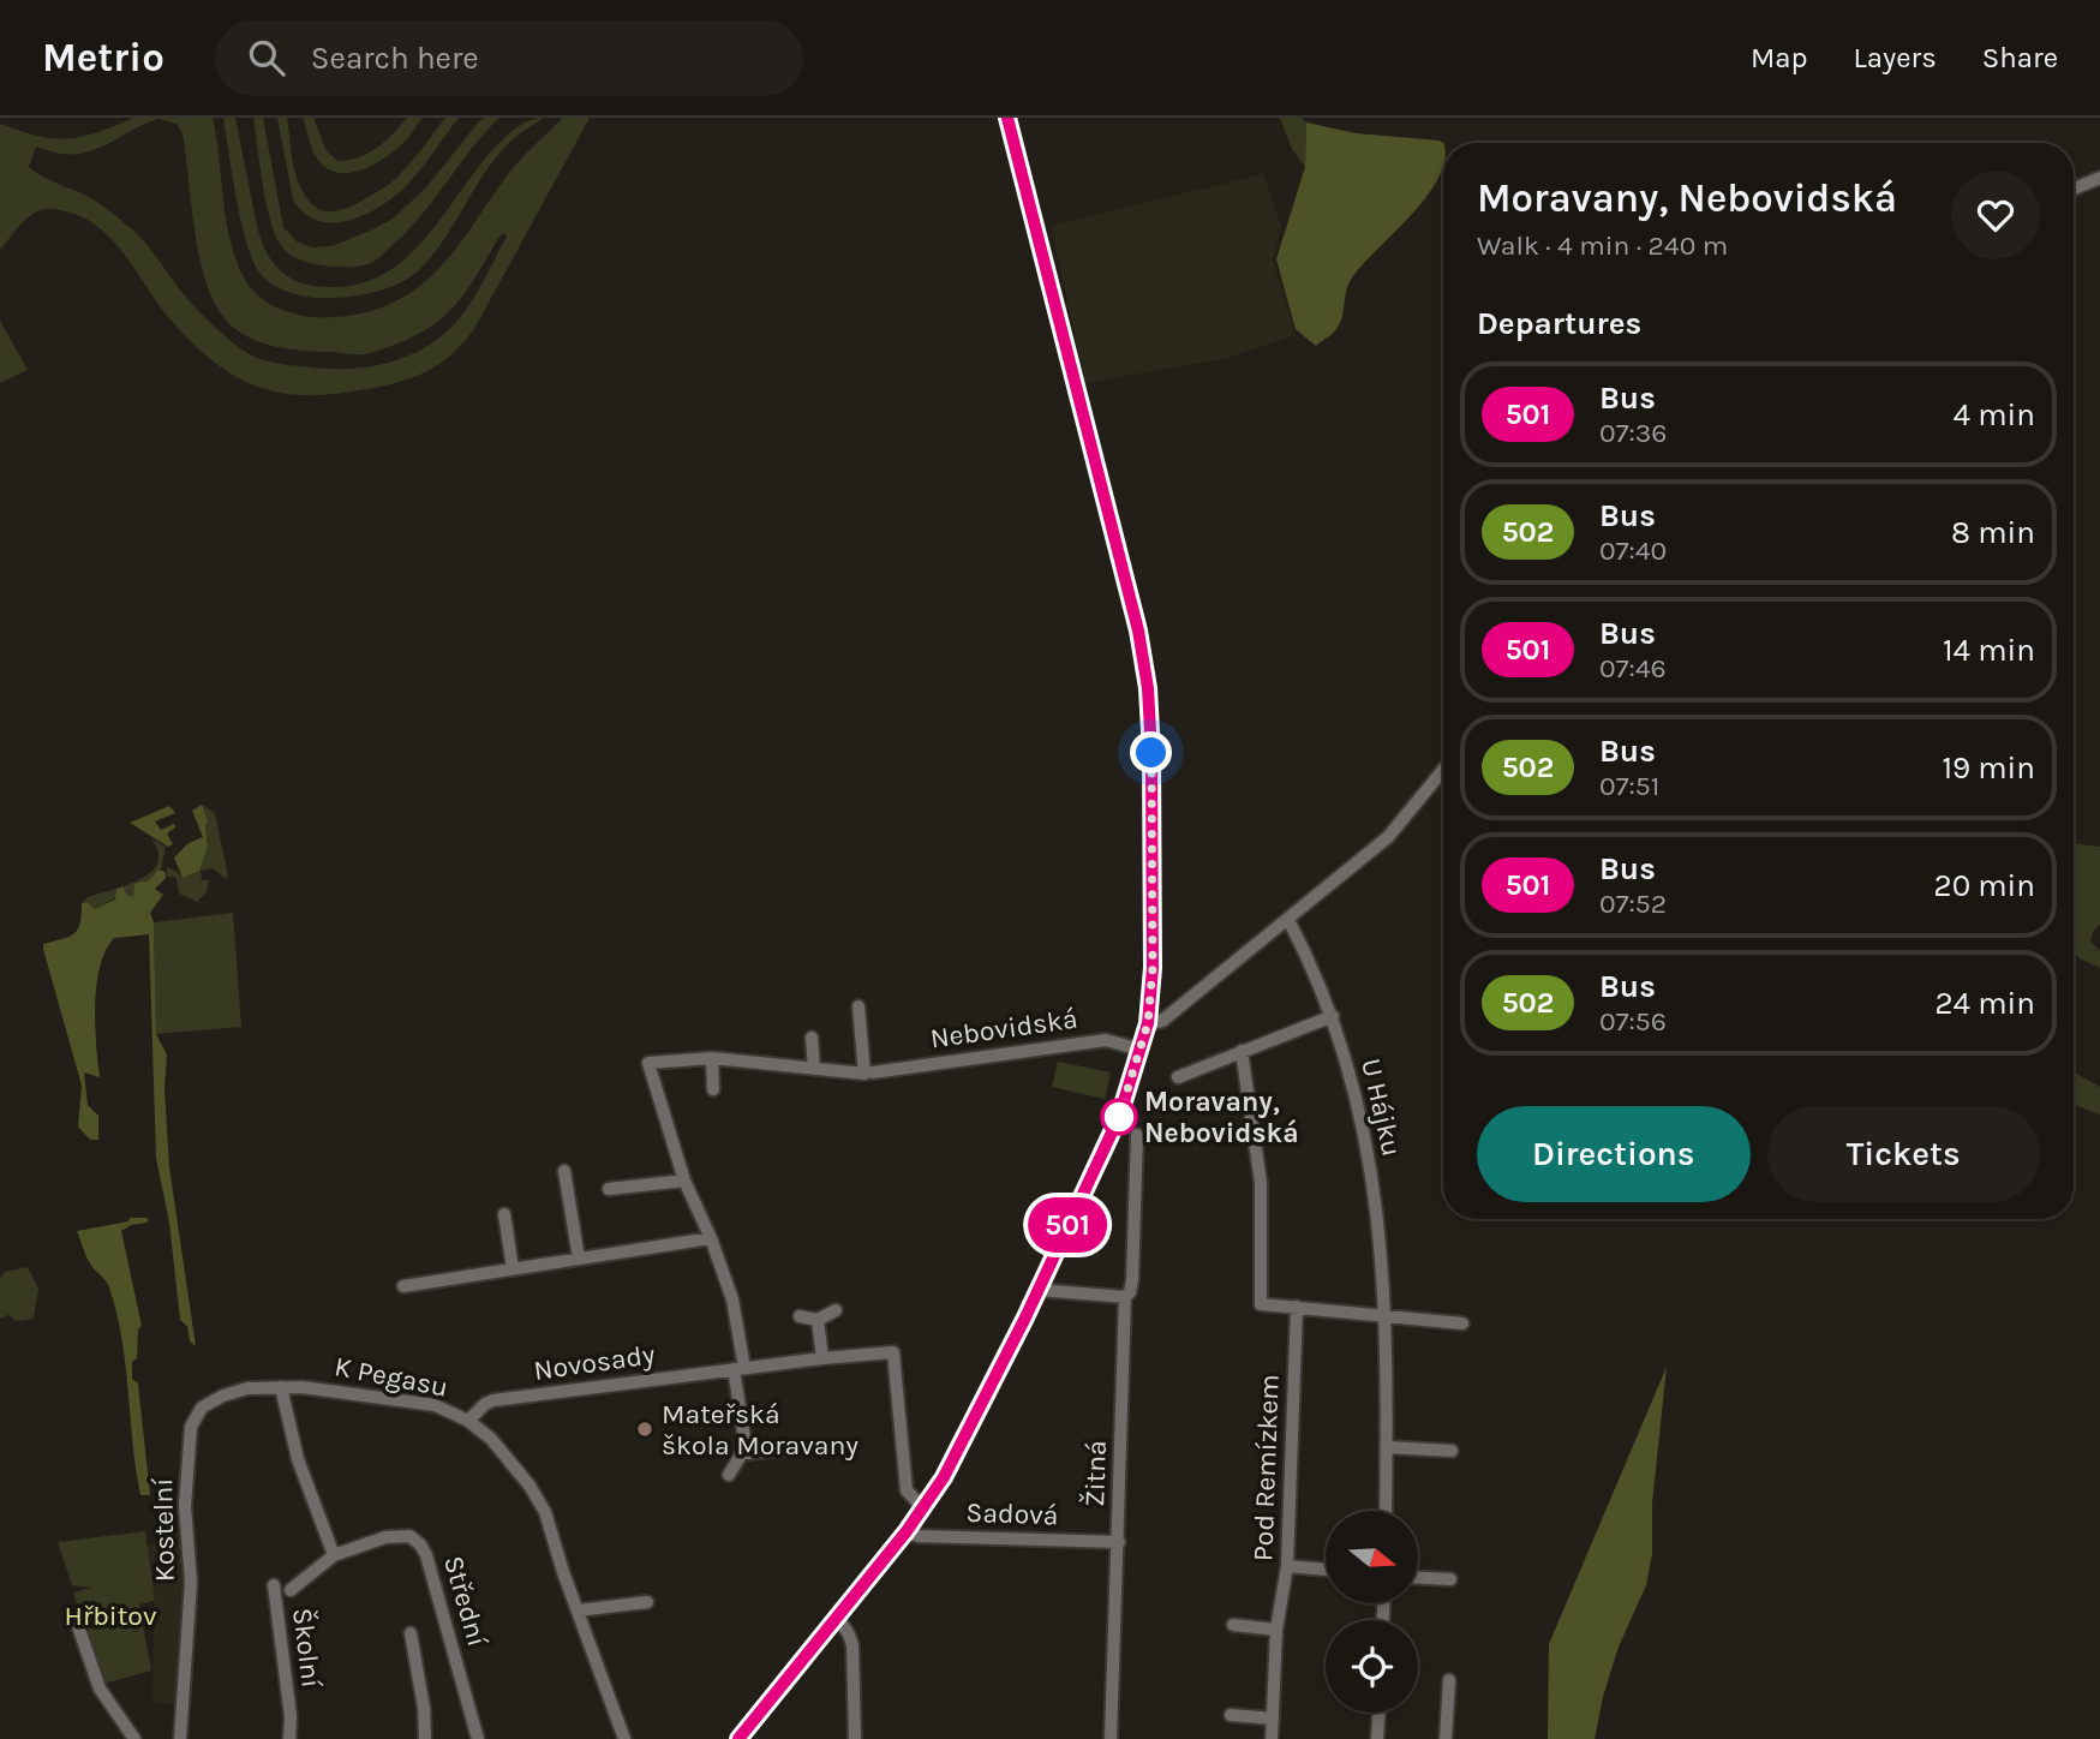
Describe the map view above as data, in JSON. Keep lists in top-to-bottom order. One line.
{"streets":{"street":["Nebovidská","U Hájku","Novosady","K Pegasu","Pod Remízkem","Žitná","Sadová","Kostelní","Střední","Školní"]},"crossings":[["Novosady","K Pegasu"],["K Pegasu","Kostelní"],["Žitná","Sadová"],["Střední","Školní"]],"parks":["Hřbitov"],"places":["Moravany, Nebovidská","Mateřská škola Moravany"],"lines":["bus line 501"],"north":"right","page":{"header":"Metrio","search":"Search here","nav":["Map","Layers","Share"],"on_map":"501","heading":[["Moravany, Nebovidská","Walk · 4 min · 240 m"],"Departures"],"list":[{"mark":"501","name":"Bus","note":"07:36","value":"4 min"},{"mark":"502","name":"Bus","note":"07:40","value":"8 min"},{"mark":"501","name":"Bus","note":"07:46","value":"14 min"},{"mark":"502","name":"Bus","note":"07:51","value":"19 min"},{"mark":"501","name":"Bus","note":"07:52","value":"20 min"},{"mark":"502","name":"Bus","note":"07:56","value":"24 min"}],"buttons":["Directions","Tickets"]}}
